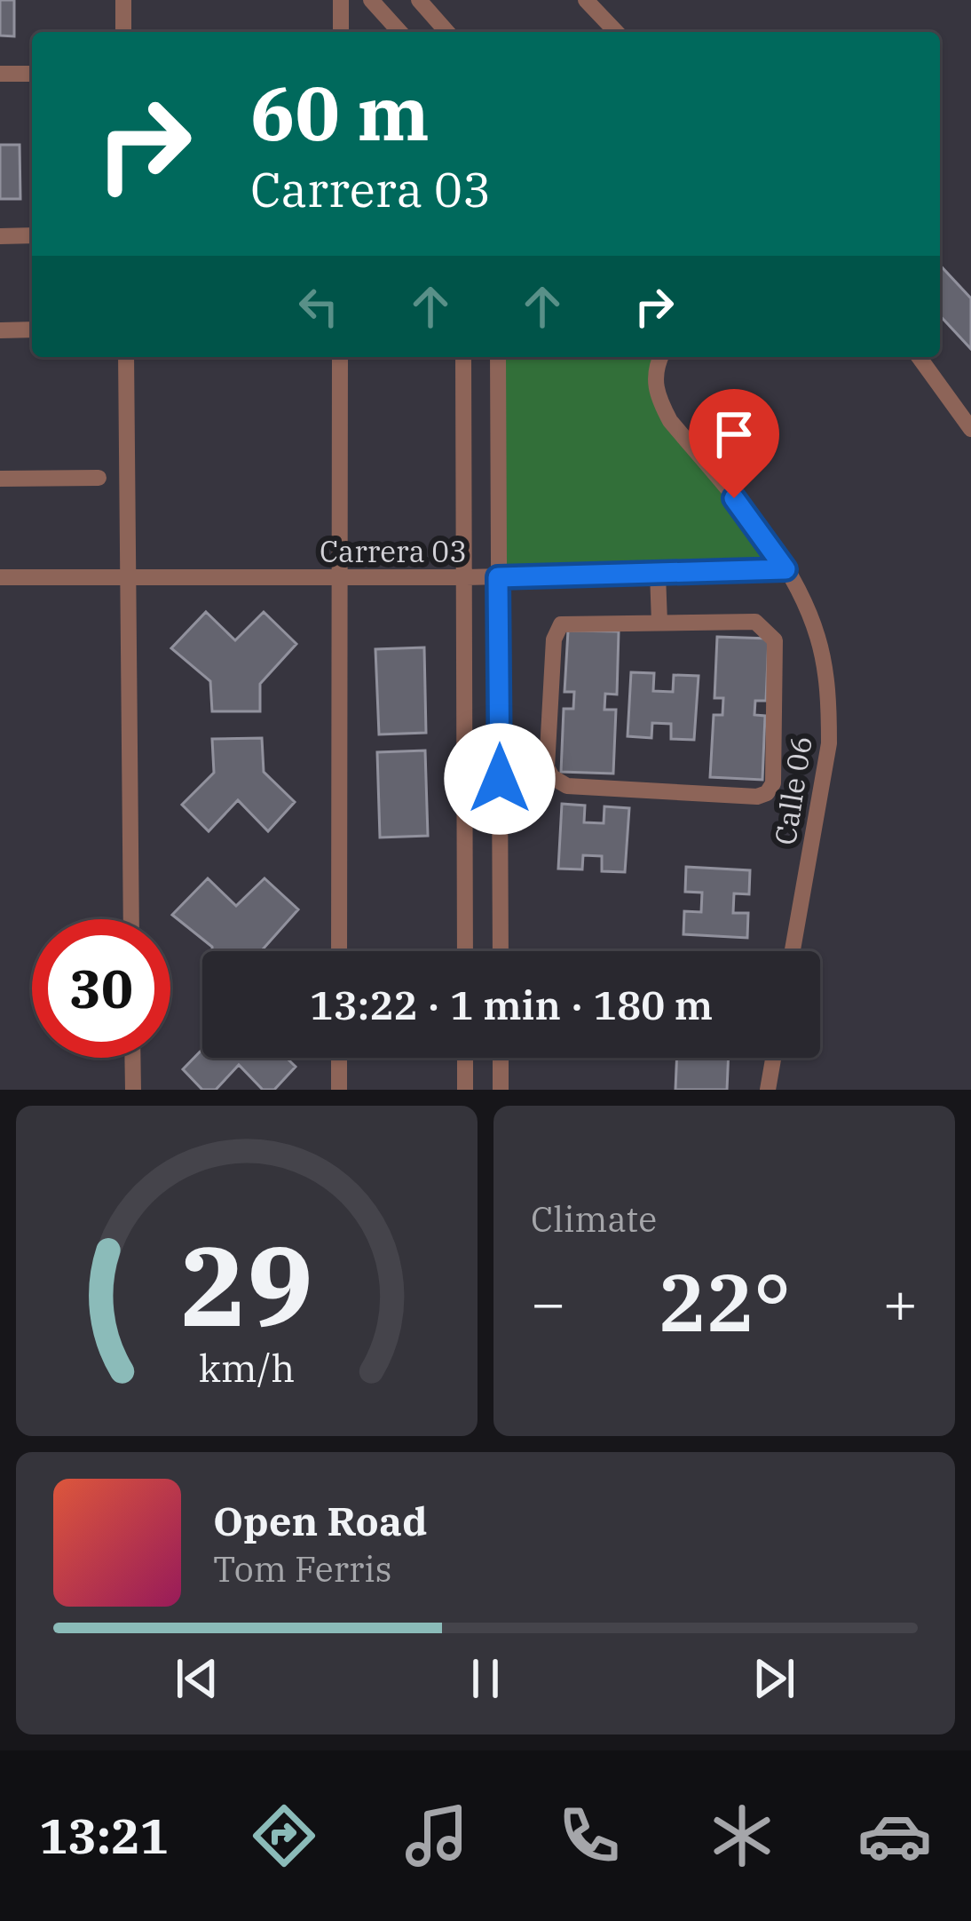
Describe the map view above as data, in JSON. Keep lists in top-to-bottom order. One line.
{"streets":{"street":["Carrera 03","Calle 06"]},"crossings":[["Carrera 03","Calle 06"]],"page":{"turn":["60 m","Carrera 03"],"limit":"30","trip":"13:22 · 1 min · 180 m","tile":"Climate","heat":["−","22°","+"],"song":["Open Road","Tom Ferris"],"tabs":"13:21","gauge":["29","km/h"]}}
